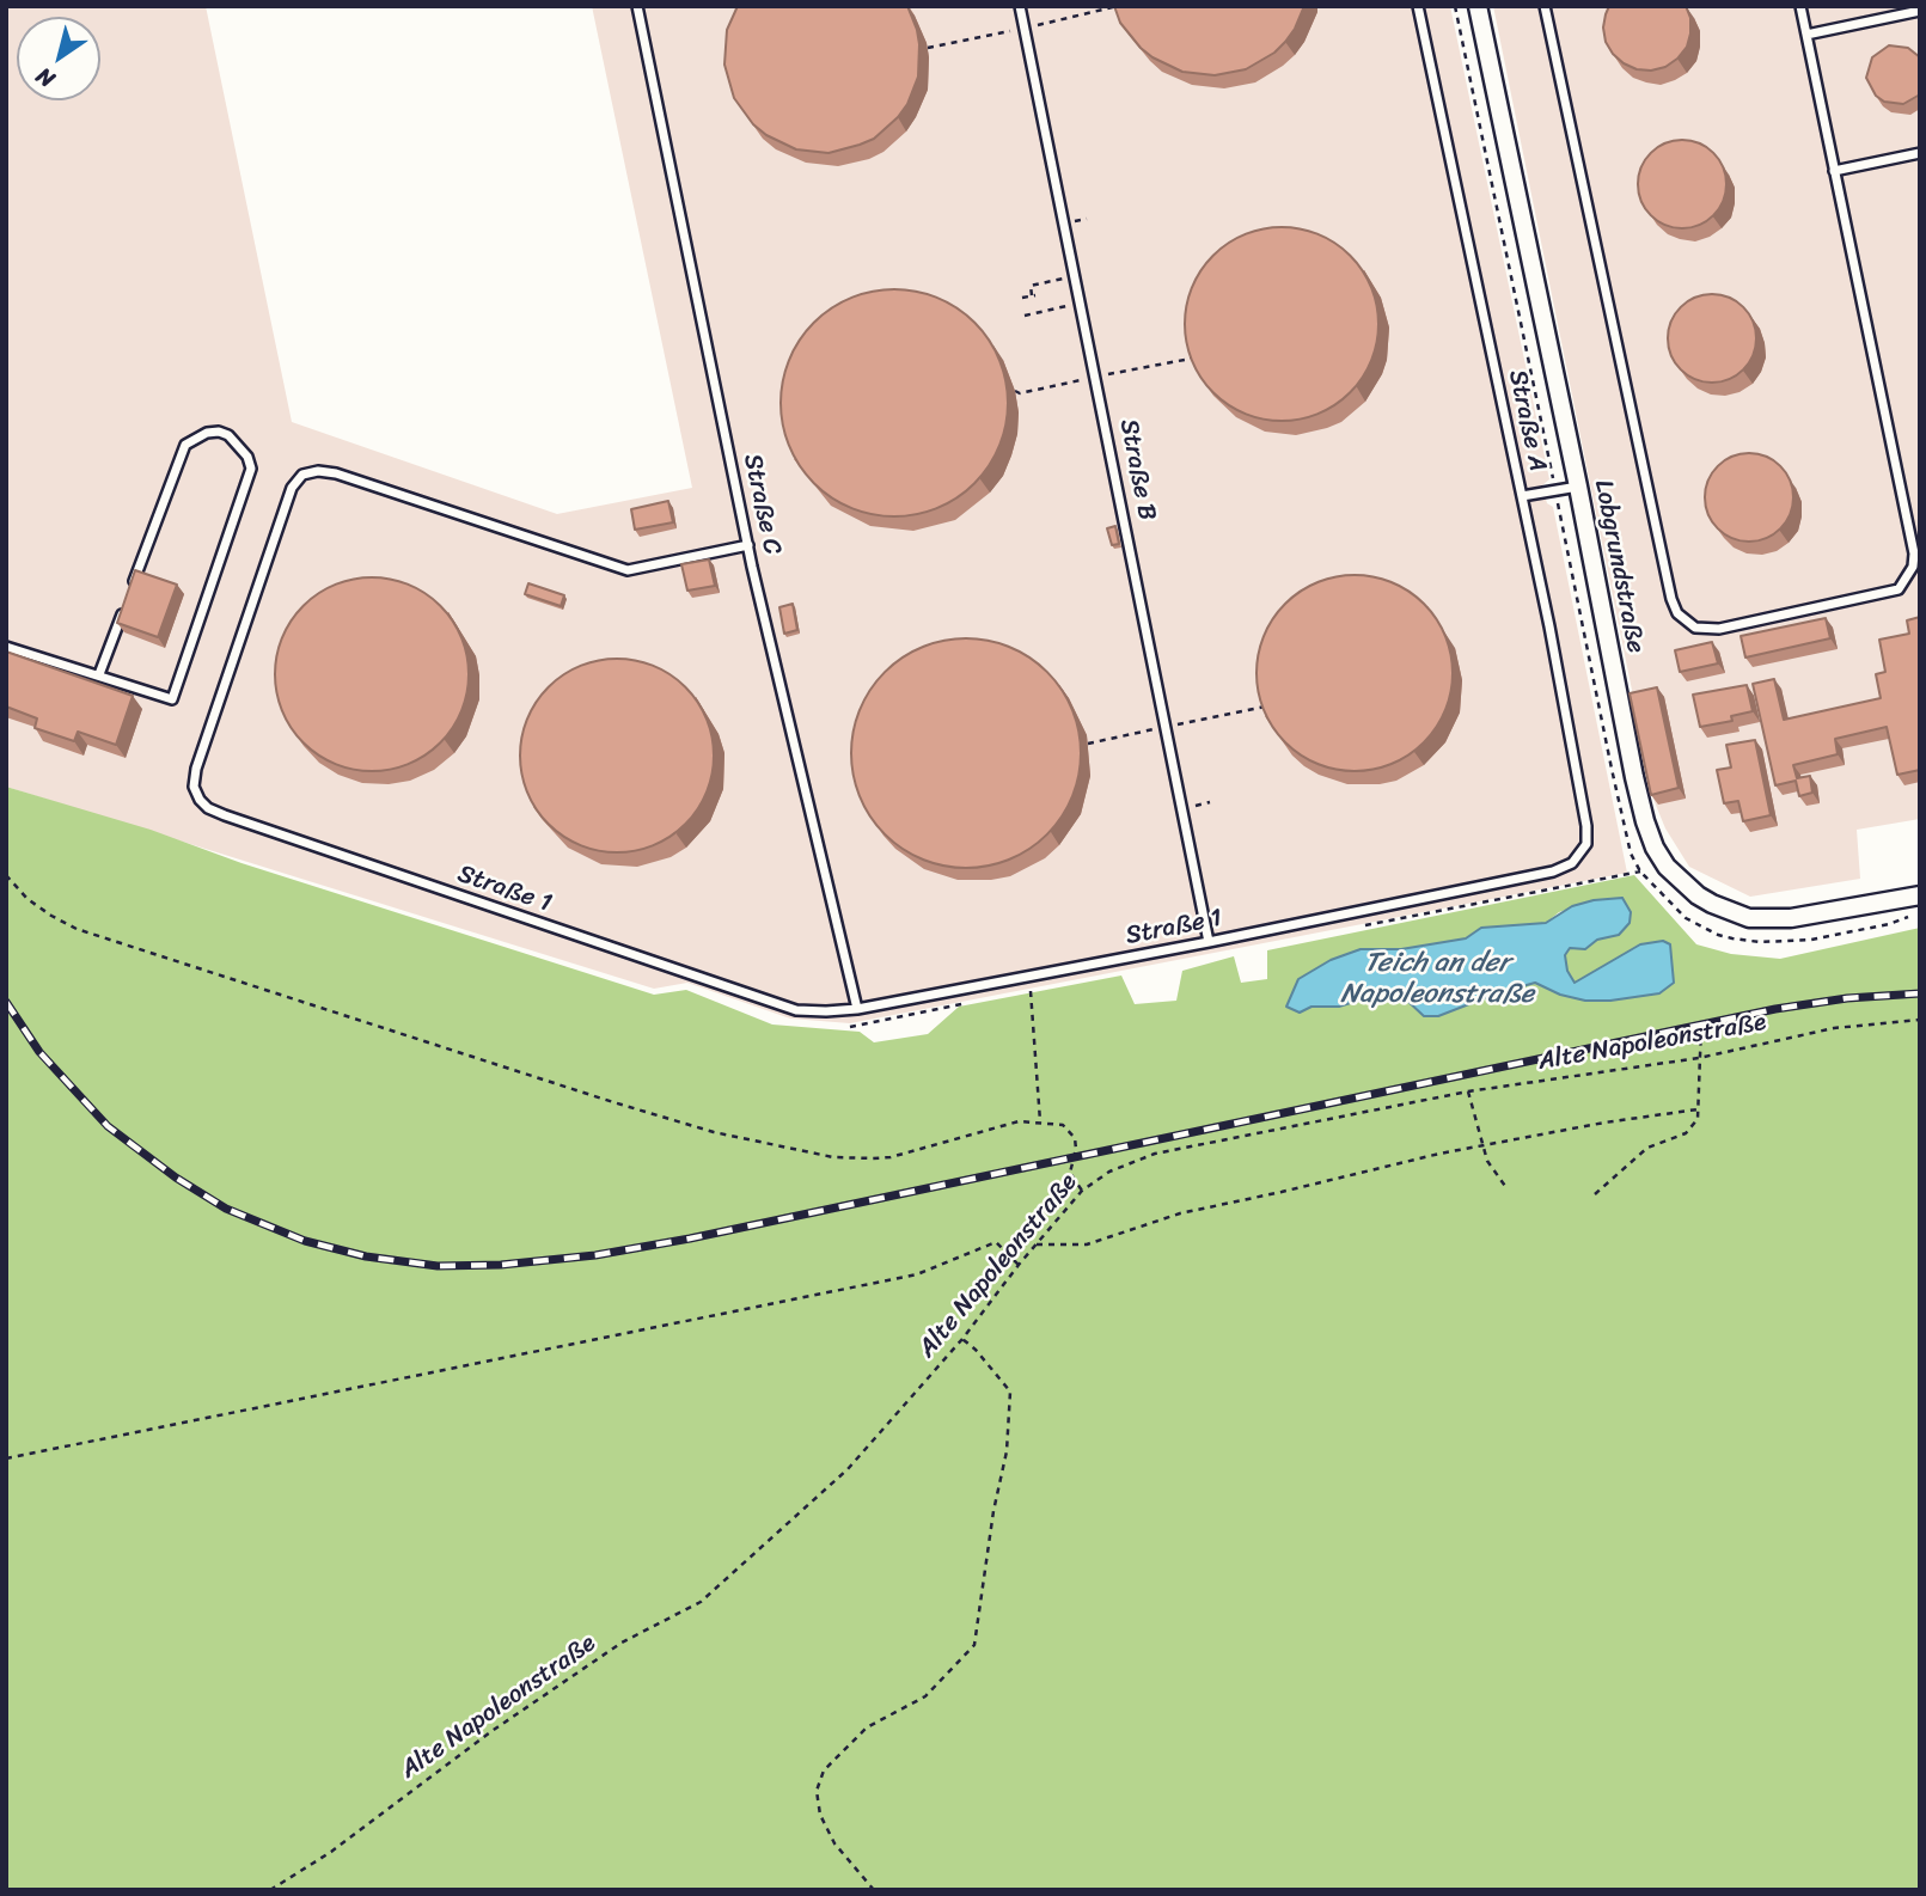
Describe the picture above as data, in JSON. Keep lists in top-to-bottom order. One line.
{"streets":{"street":["Lobgrundstraße"],"lane":["Straße A","Straße B","Straße C","Straße 1"],"path":["Alte Napoleonstraße"]},"crossings":[["Straße A","Straße 1"],["Straße B","Straße 1"],["Straße C","Straße 1"]],"water":["Teich an der Napoleonstraße"],"north":"bottom left"}
